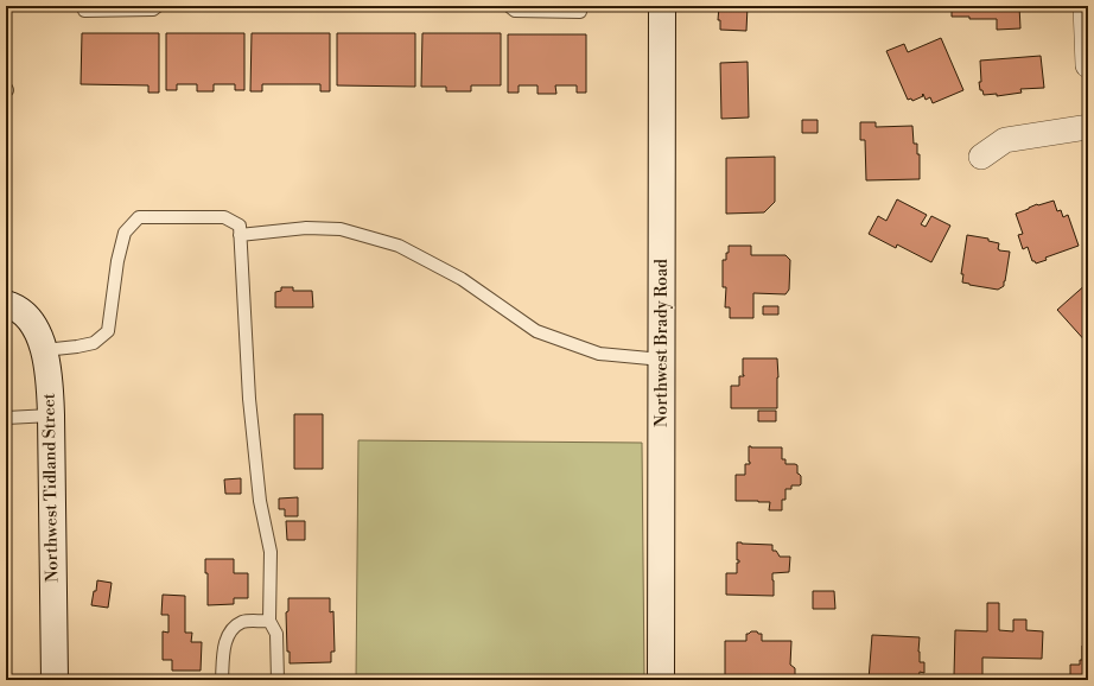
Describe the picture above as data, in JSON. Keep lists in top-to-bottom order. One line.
{"streets":{"main road":["Northwest Brady Road","Northwest Tidland Street"]}}
